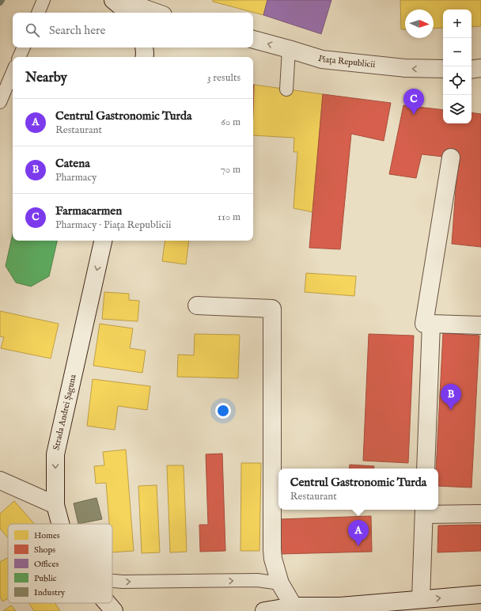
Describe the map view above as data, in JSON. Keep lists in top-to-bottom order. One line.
{"streets":{"street":["Piața Republicii","Strada Andrei Șaguna"]},"one_way":["Piața Republicii","Strada Andrei Șaguna"],"legend":["Homes","Shops","Offices","Public","Industry"],"north":"right","page":{"map_buttons":["+","−"],"search":"Search here","heading":["Nearby","3 results"],"pins":["C","B","A"],"list":[{"mark":"A","name":"Centrul Gastronomic Turda","note":"Restaurant","value":"60 m"},{"mark":"B","name":"Catena","note":"Pharmacy","value":"70 m"},{"mark":"C","name":"Farmacarmen","note":"Pharmacy · Piața Republicii","value":"110 m"}],"popup":["Centrul Gastronomic Turda","Restaurant"]}}
